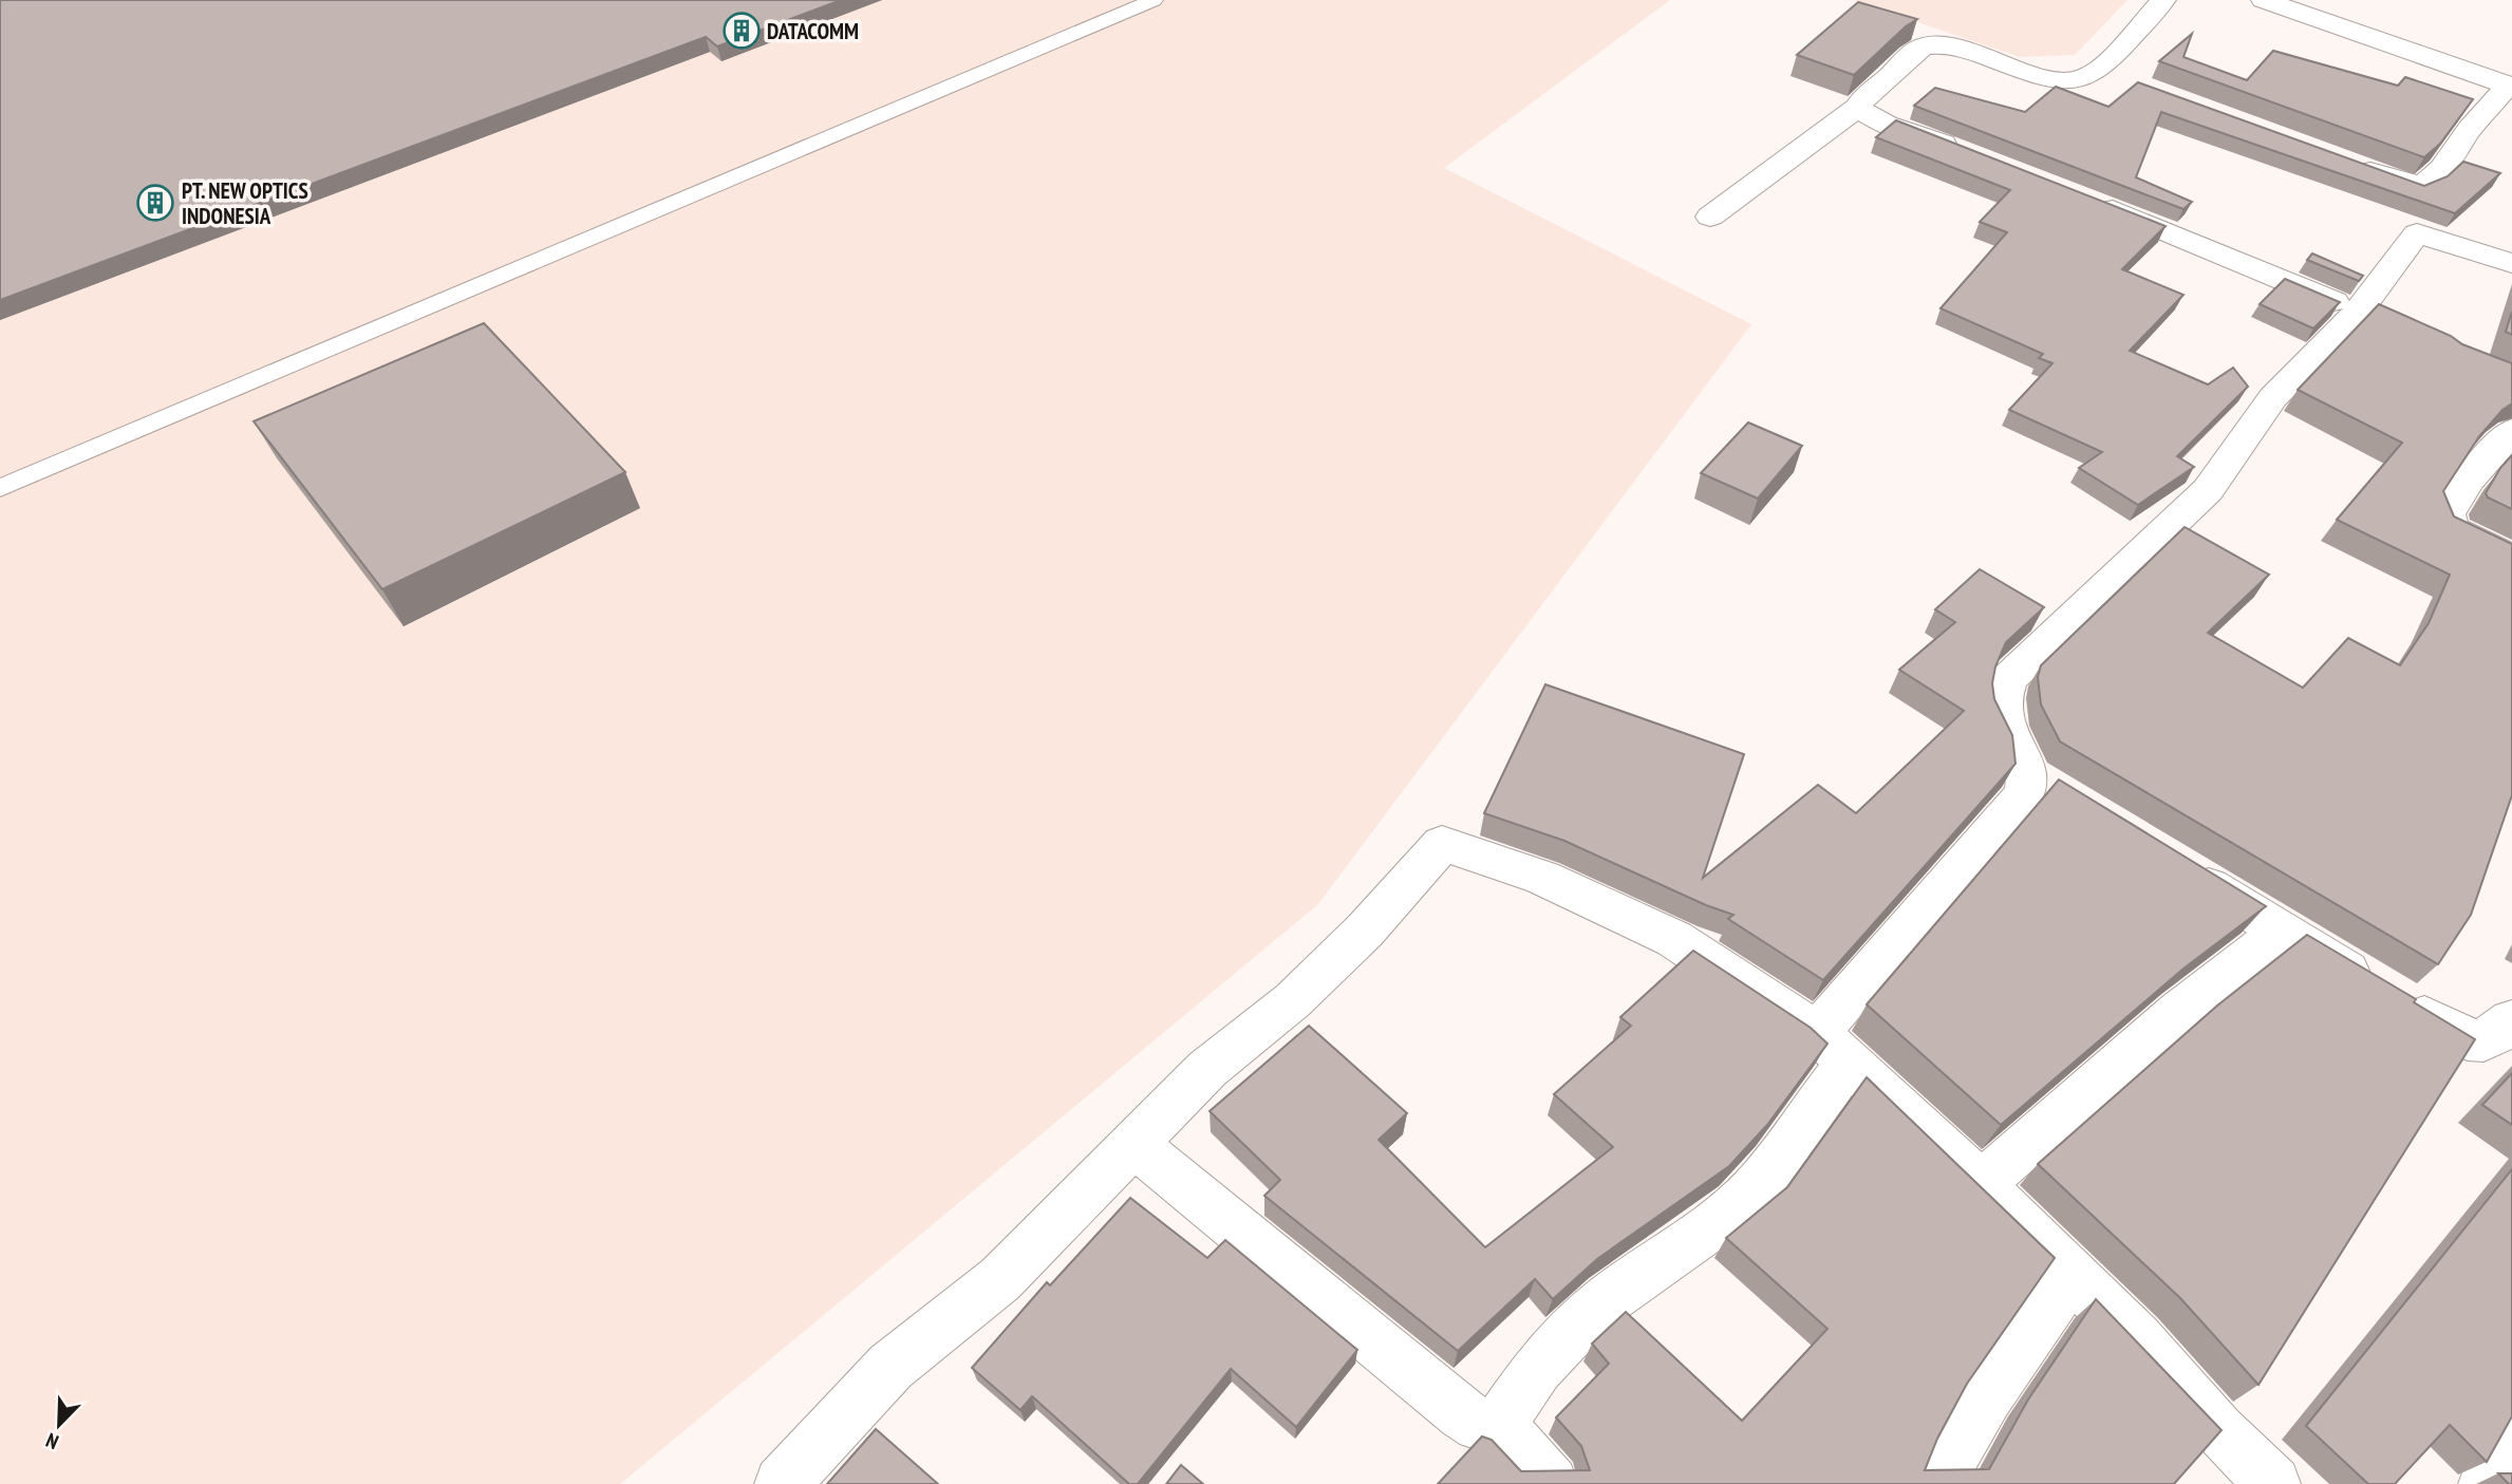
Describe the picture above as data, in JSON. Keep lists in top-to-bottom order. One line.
{"places":{"building":["DATACOMM","PT. NEW OPTICS INDONESIA"]},"north":"bottom left"}
